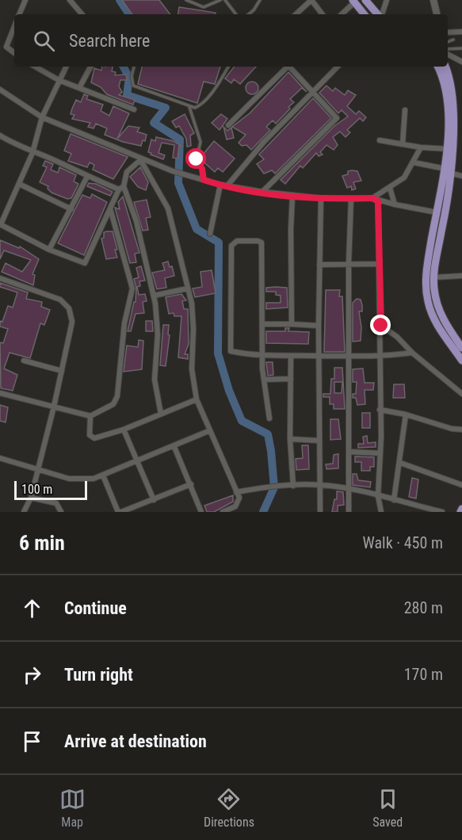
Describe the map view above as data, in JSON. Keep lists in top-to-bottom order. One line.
{"scale_bar":"100 m","page":{"search":"Search here","scale":"100 m","heading":["6 min","Walk · 450 m"],"list":[["Continue","280 m"],["Turn right","170 m"],"Arrive at destination"],"nav":["Map","Directions","Saved"]}}
